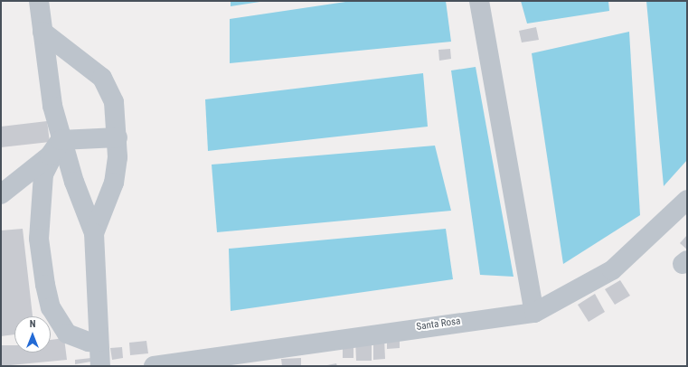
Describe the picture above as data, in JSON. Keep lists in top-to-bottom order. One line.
{"streets":{"street":["Santa Rosa"]},"north":"top"}
